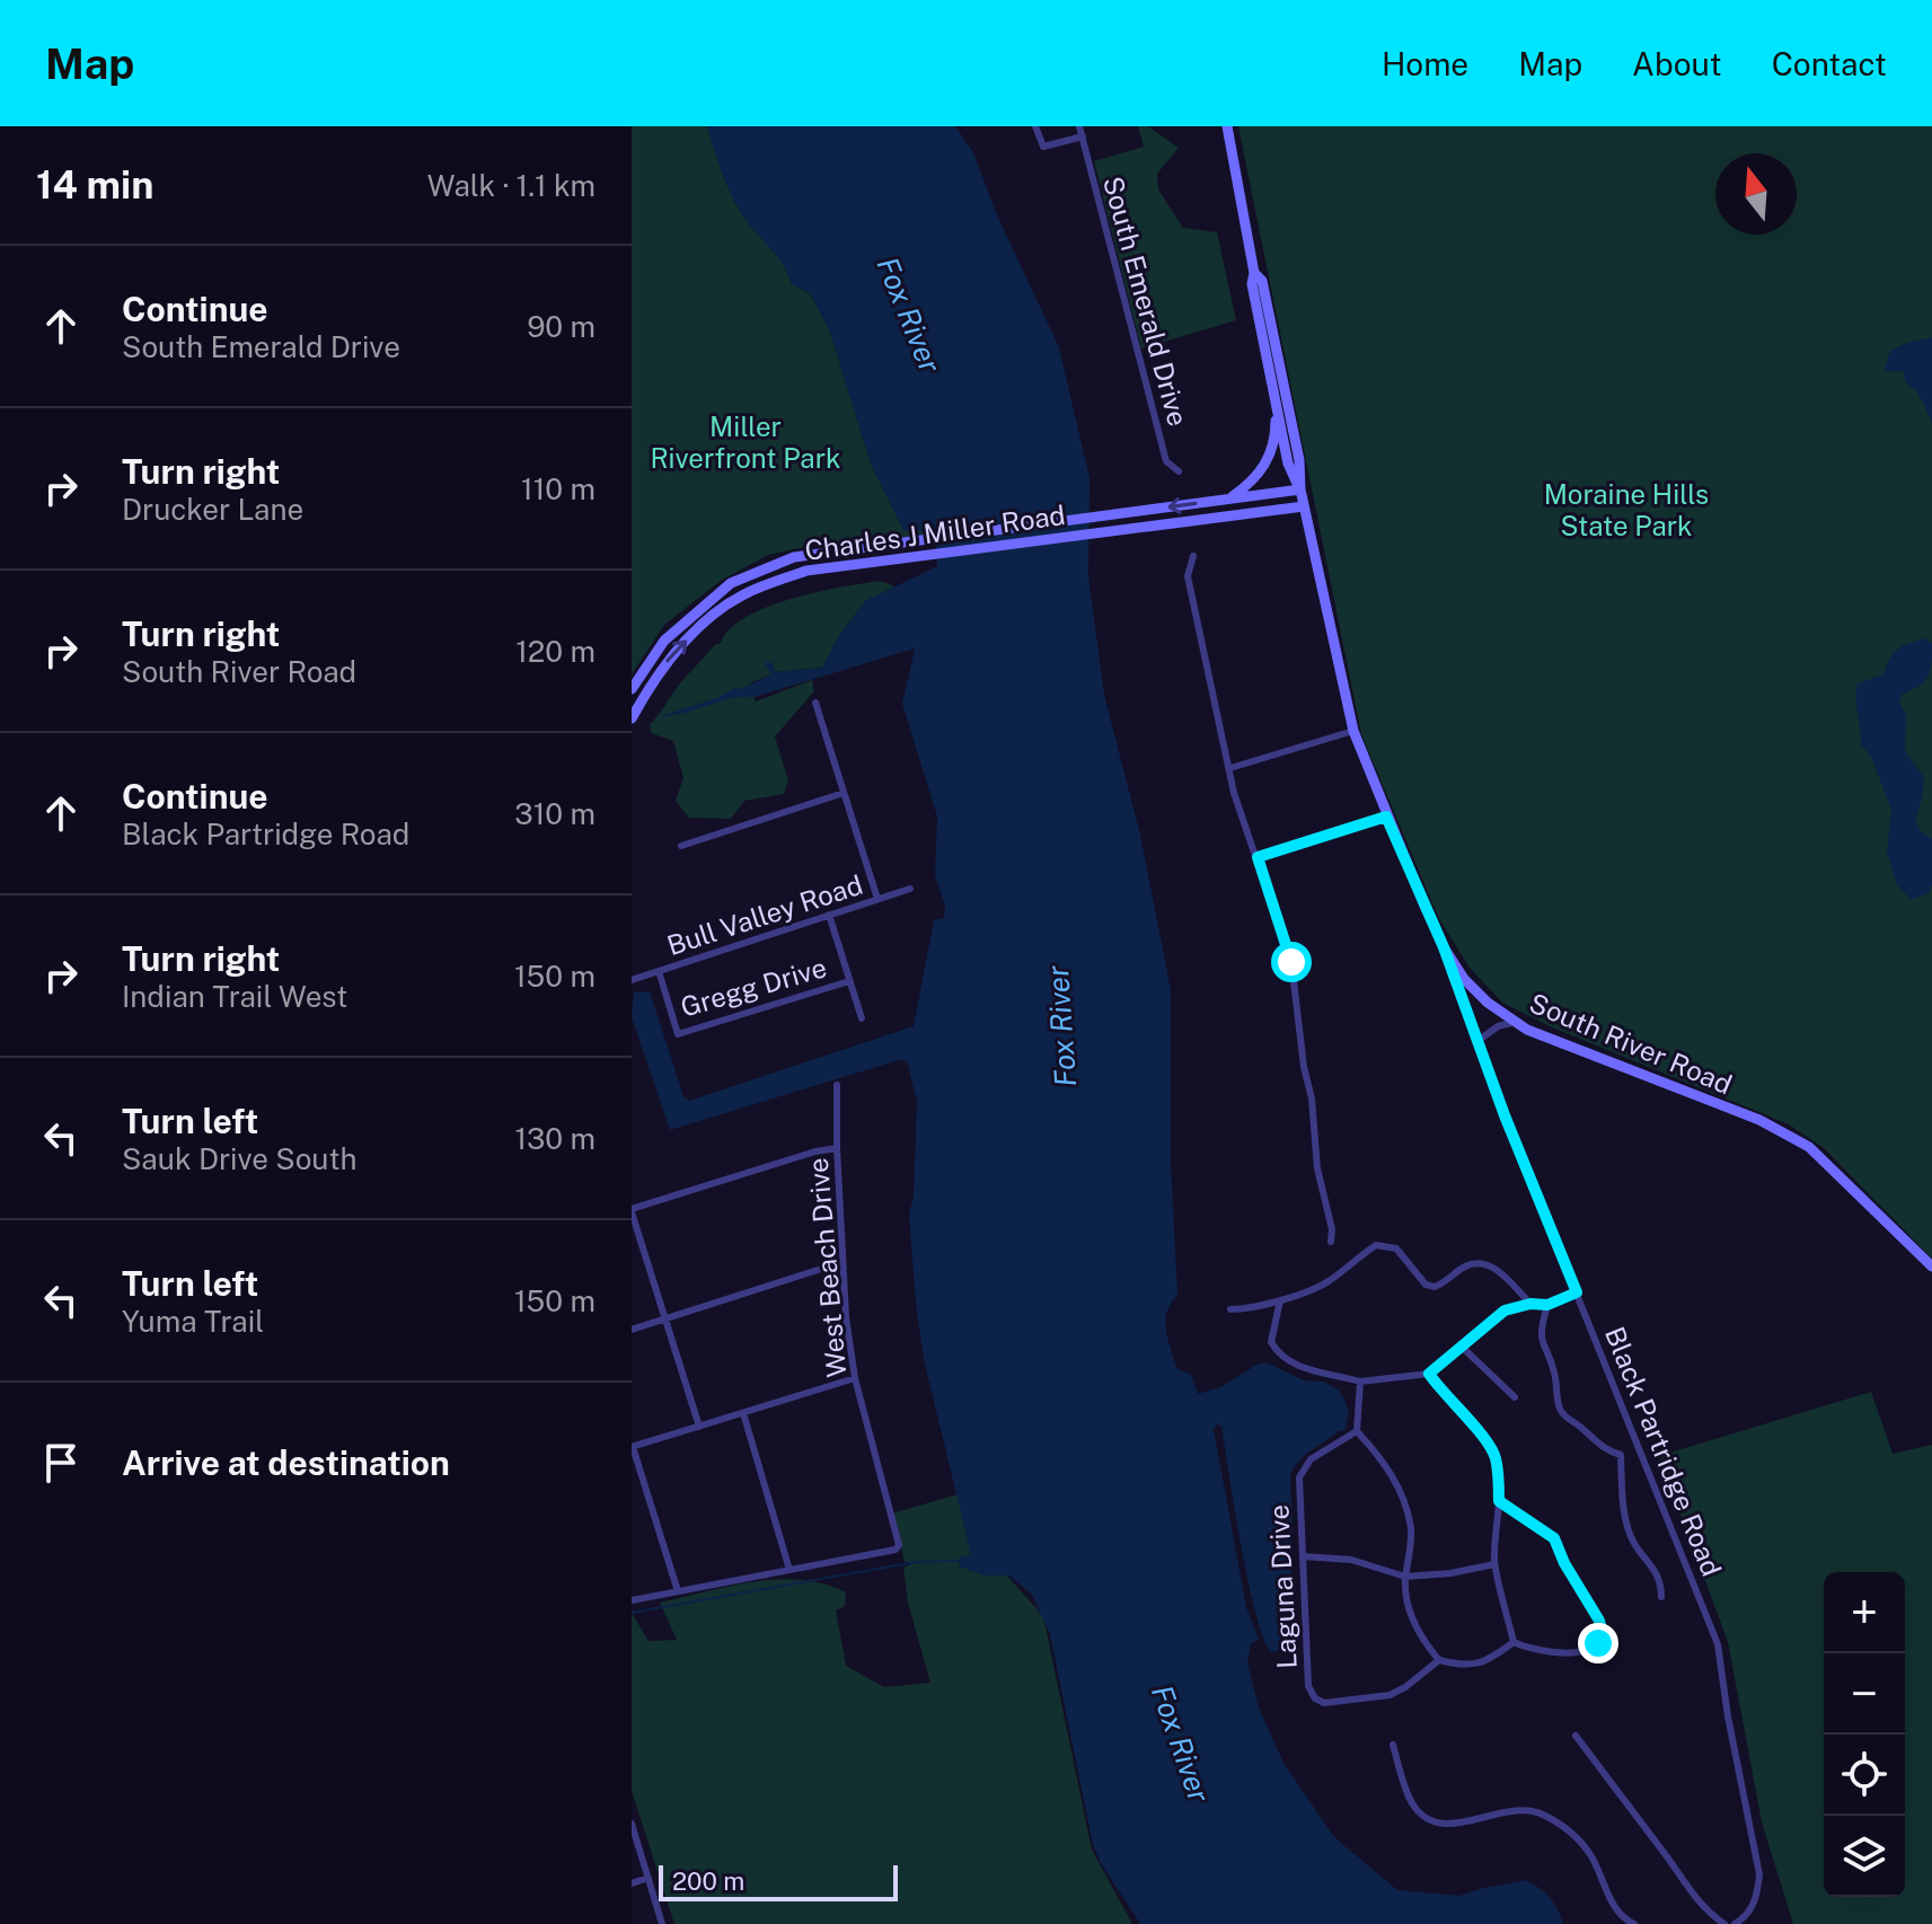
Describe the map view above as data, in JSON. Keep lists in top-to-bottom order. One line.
{"streets":{"street":["South Emerald Drive","Charles J Miller Road","Bull Valley Road","Gregg Drive","South River Road","West Beach Drive","Black Partridge Road","Laguna Drive"]},"crossings":[["Charles J Miller Road","South River Road"],["Bull Valley Road","Gregg Drive"],["South River Road","Black Partridge Road"]],"water":["Fox River"],"parks":["Miller Riverfront Park","Moraine Hills State Park"],"scale_bar":"200 m","north":"top","page":{"header":"Map","nav":["Home","Map","About","Contact"],"heading":["14 min","Walk · 1.1 km"],"list":[["Continue","South Emerald Drive","90 m"],["Turn right","Drucker Lane","110 m"],["Turn right","South River Road","120 m"],["Continue","Black Partridge Road","310 m"],["Turn right","Indian Trail West","150 m"],["Turn left","Sauk Drive South","130 m"],["Turn left","Yuma Trail","150 m"],"Arrive at destination"],"map_buttons":["+","−"],"scale":"200 m"}}
